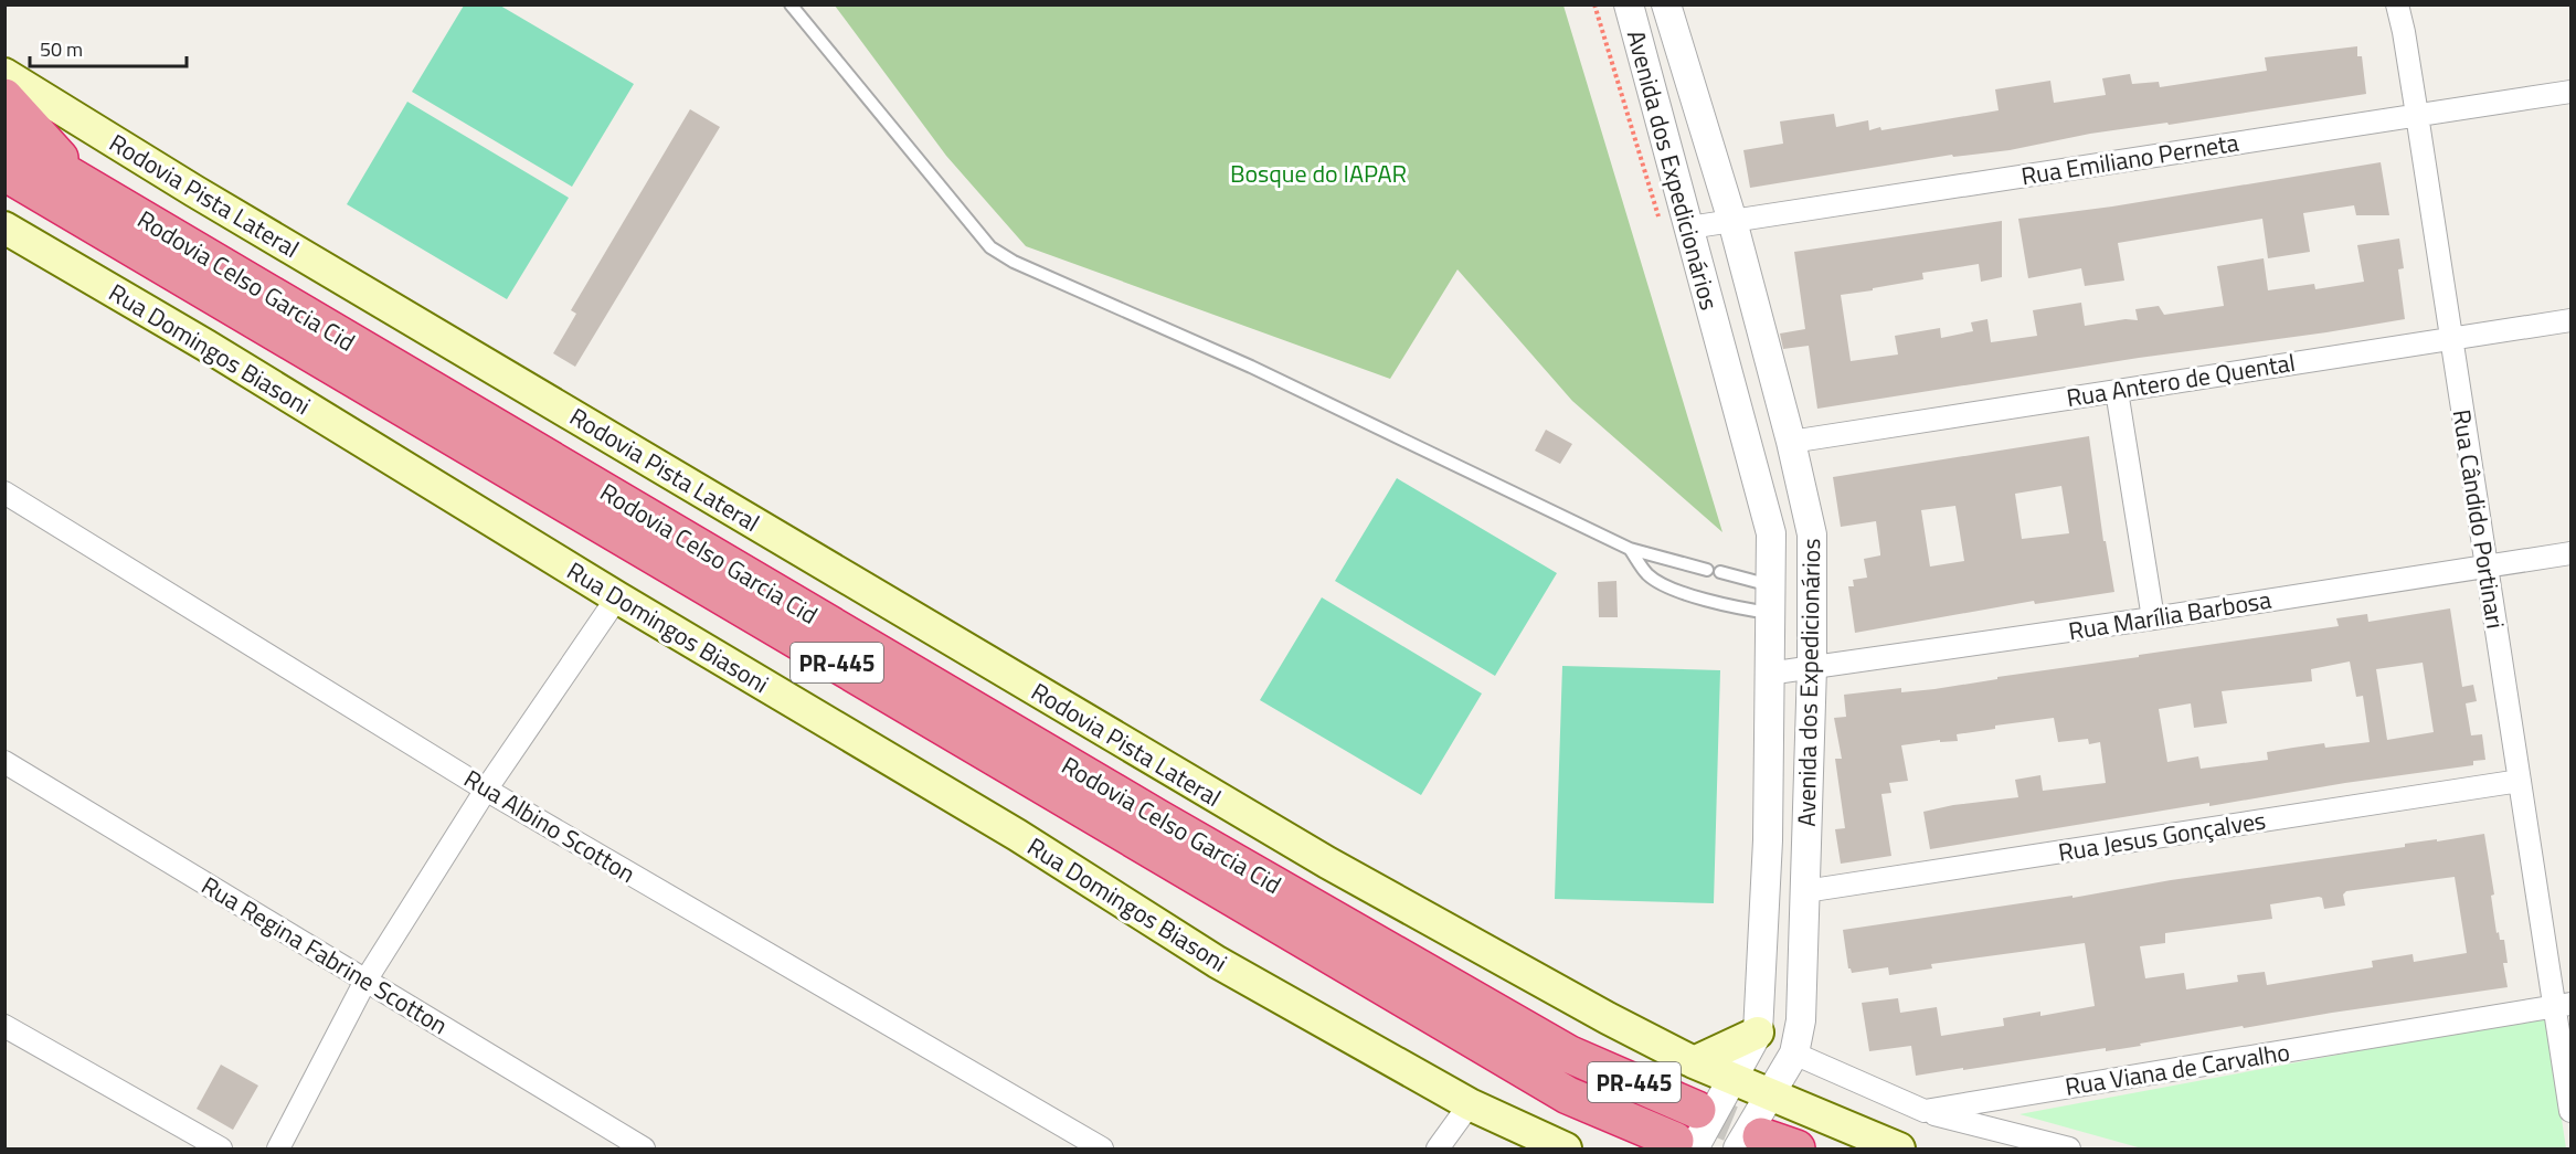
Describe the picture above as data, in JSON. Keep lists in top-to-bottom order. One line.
{"streets":{"highway":["Rodovia Celso Garcia Cid","PR-445"],"main road":["Rodovia Pista Lateral","Rua Domingos Biasoni"],"street":["Rua Emiliano Perneta","Avenida dos Expedicionários","Rua Antero de Quental","Rua Cândido Portinari","Rua Marília Barbosa","Rua Albino Scotton","Rua Jesus Gonçalves","Rua Regina Fabrine Scotton","Rua Viana de Carvalho"]},"crossings":[["Rua Emiliano Perneta","Avenida dos Expedicionários"],["Rua Emiliano Perneta","Rua Cândido Portinari"],["Avenida dos Expedicionários","Rodovia Celso Garcia Cid"],["Avenida dos Expedicionários","Rua Antero de Quental"],["Avenida dos Expedicionários","Rua Marília Barbosa"],["Avenida dos Expedicionários","PR-445"],["Avenida dos Expedicionários","Rua Jesus Gonçalves"],["Rodovia Pista Lateral","PR-445"],["Rua Antero de Quental","Rua Cândido Portinari"],["Rua Cândido Portinari","Rua Marília Barbosa"],["Rua Cândido Portinari","Rua Jesus Gonçalves"],["Rua Cândido Portinari","Rua Viana de Carvalho"]],"parks":["Bosque do IAPAR"],"scale_bar":"50 m"}
